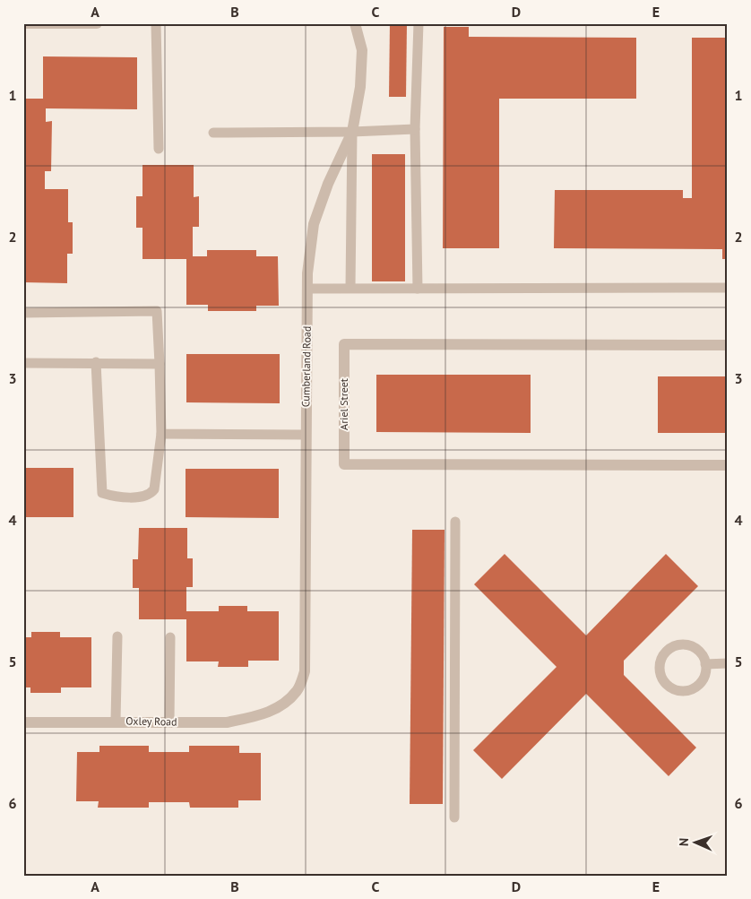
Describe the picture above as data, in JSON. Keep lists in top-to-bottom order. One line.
{"streets":{"street":["Cumberland Road","Ariel Street","Oxley Road"]},"crossings":[["Cumberland Road","Oxley Road"]],"north":"left","grid":{"columns":["A","B","C","D","E"],"rows":["1","2","3","4","5","6"]}}
